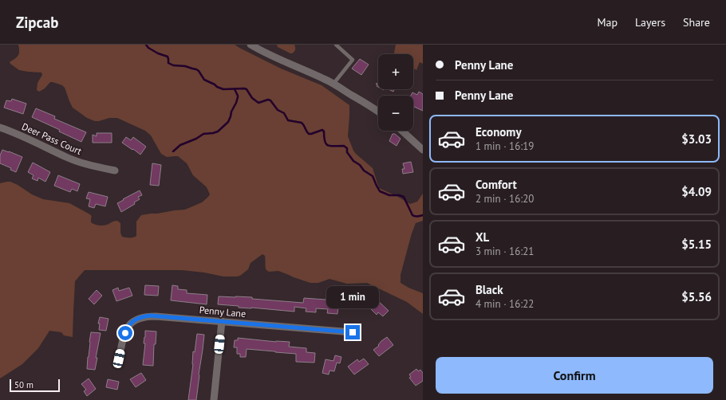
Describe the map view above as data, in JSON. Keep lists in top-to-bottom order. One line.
{"streets":{"street":["Deer Pass Court","Penny Lane"]},"scale_bar":"50 m","page":{"header":"Zipcab","nav":["Map","Layers","Share"],"banner":["Penny Lane","Penny Lane"],"map_buttons":["+","−"],"list":[{"name":"Economy","note":"1 min · 16:19","value":"$3.03"},{"name":"Comfort","note":"2 min · 16:20","value":"$4.09"},{"name":"XL","note":"3 min · 16:21","value":"$5.15"},{"name":"Black","note":"4 min · 16:22","value":"$5.56"}],"bubble":"1 min","buttons":"Confirm","scale":"50 m"}}
